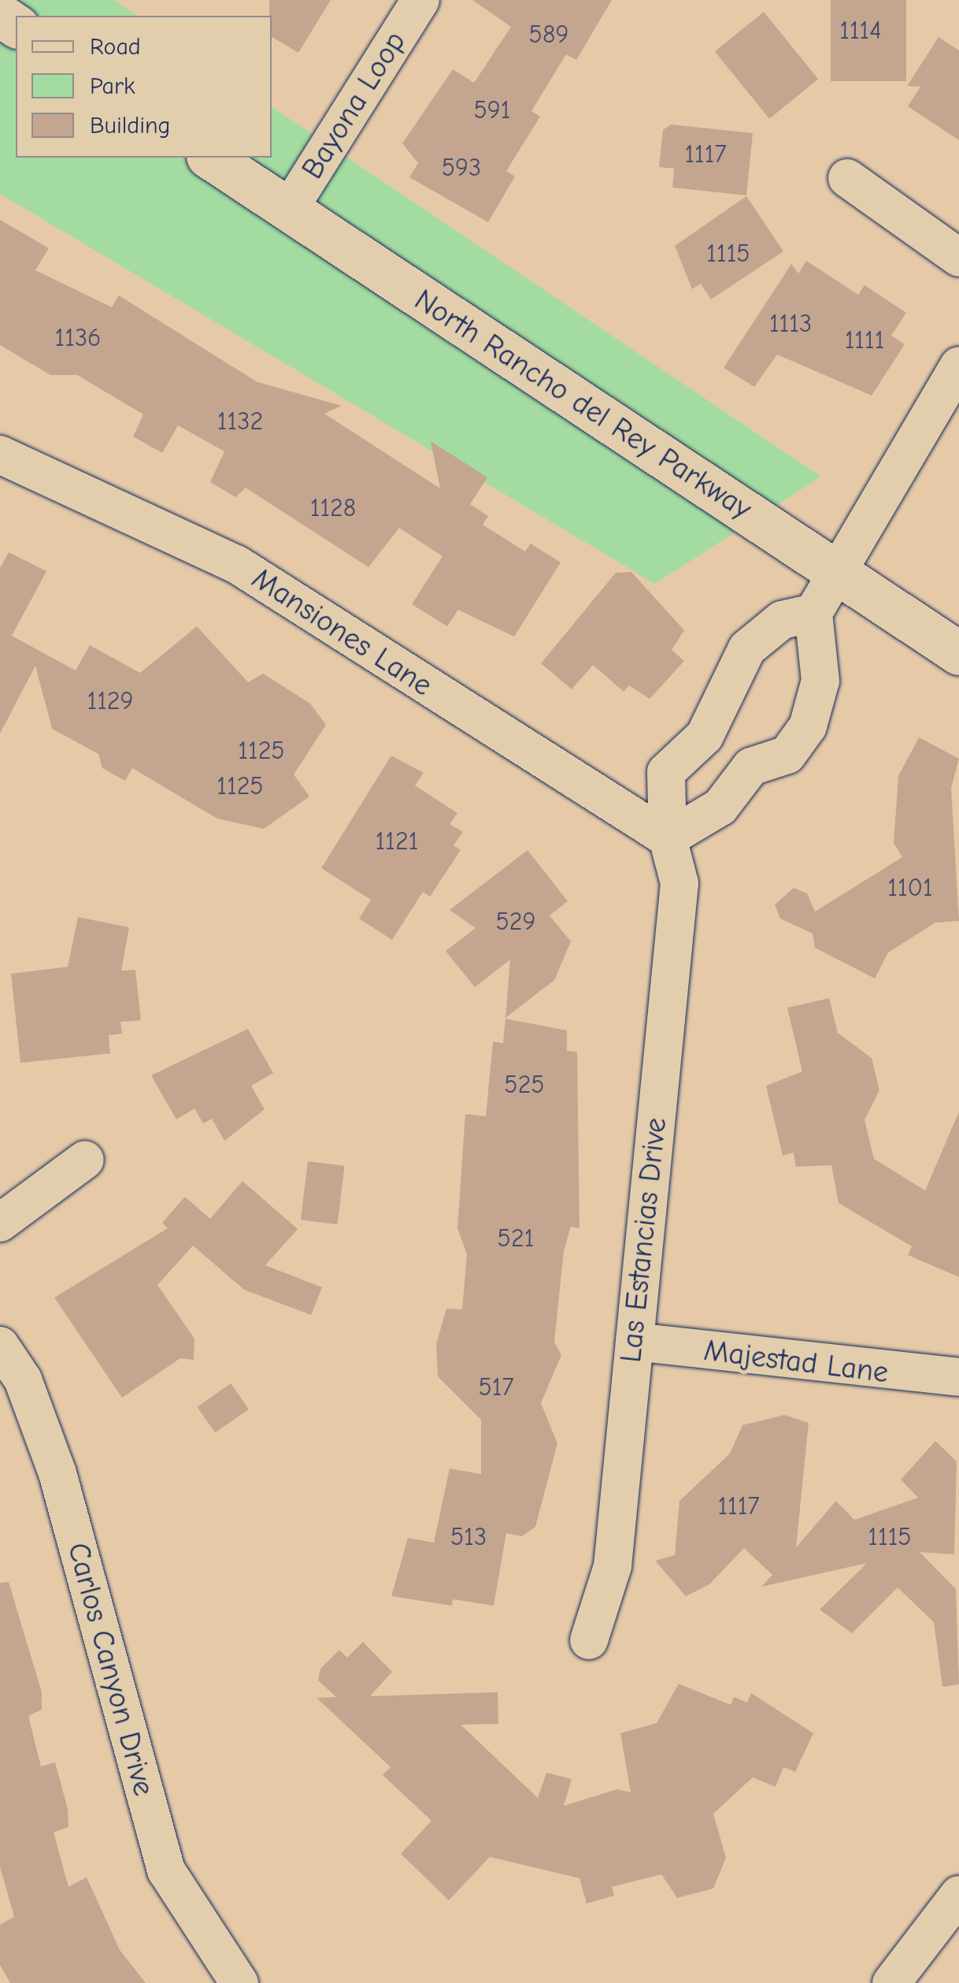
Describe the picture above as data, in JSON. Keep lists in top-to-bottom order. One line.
{"streets":{"street":["Bayona Loop","North Rancho del Rey Parkway","Mansiones Lane","Las Estancias Drive","Majestad Lane","Carlos Canyon Drive"]},"crossings":[["Bayona Loop","North Rancho del Rey Parkway"],["Mansiones Lane","Las Estancias Drive"],["Las Estancias Drive","Majestad Lane"]],"house_numbers":["1114","589","591","1117","593","1115","1113","1136","1111","1132","1128","1129","1125","1125","1121","1101","529","525","521","517","1117","513","1115"],"legend":["Road","Park","Building"]}
